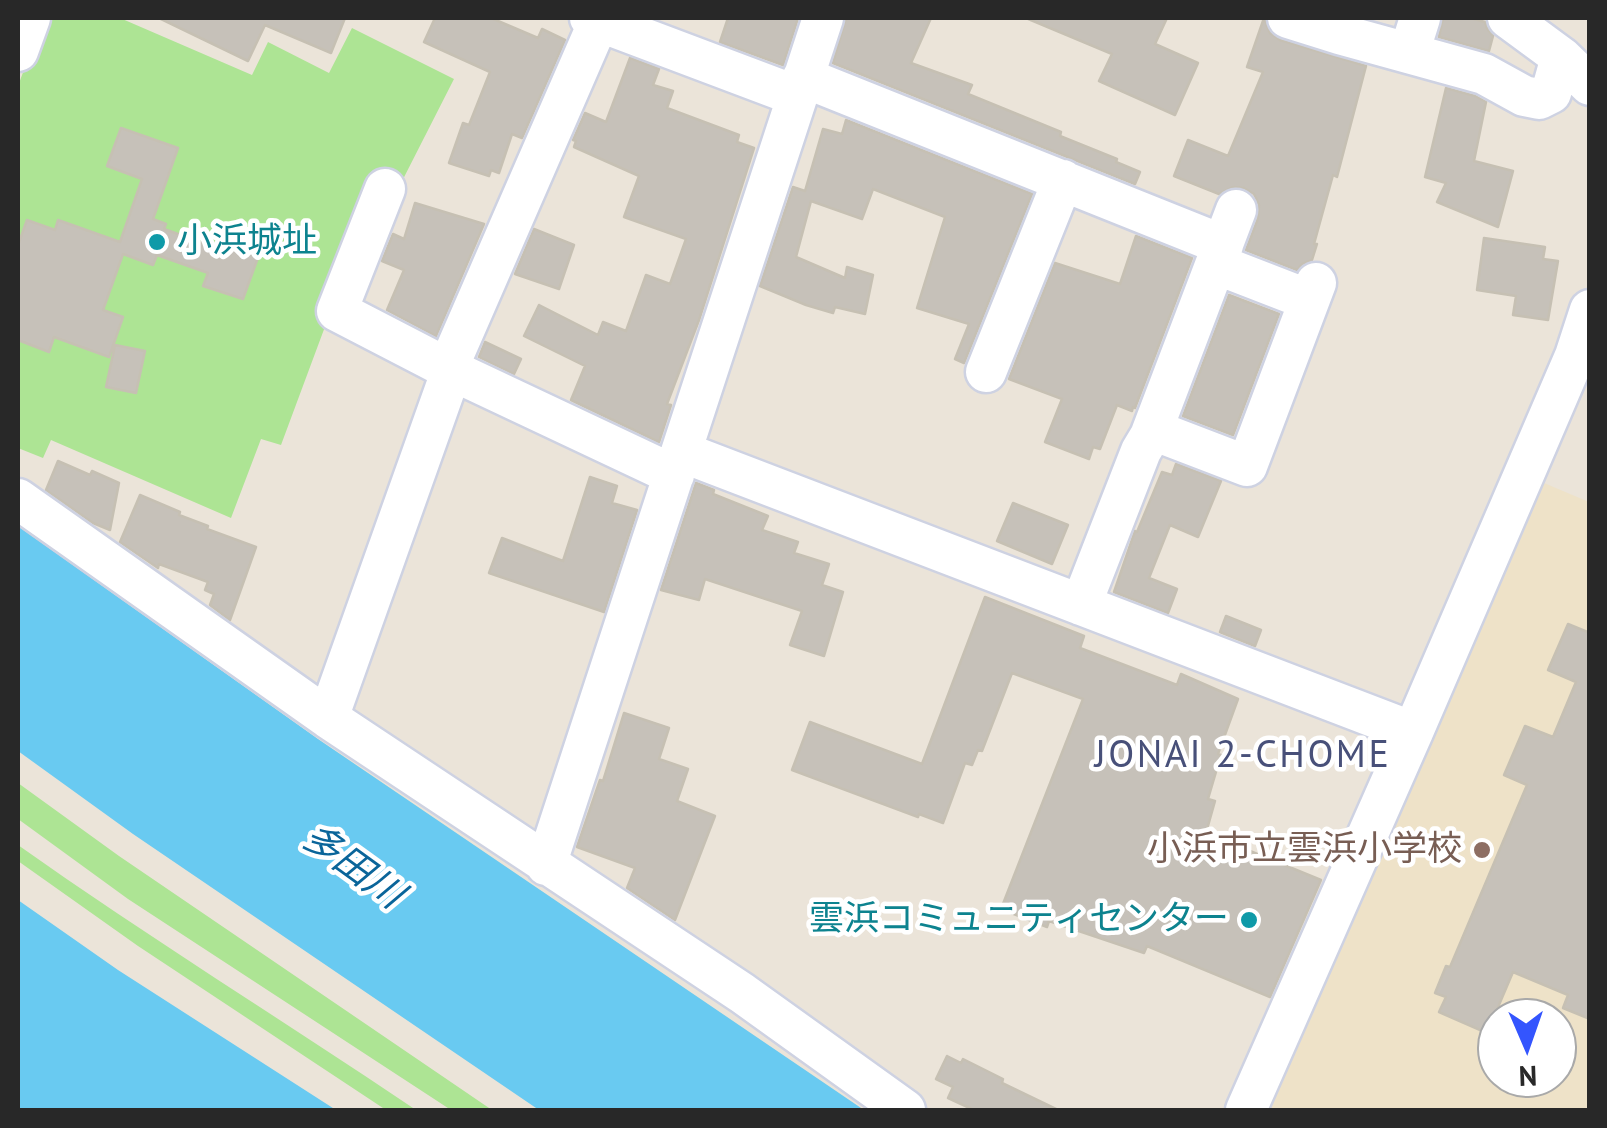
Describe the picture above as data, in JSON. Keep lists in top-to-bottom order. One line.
{"districts":["JONAI 2-CHOME"],"water":["多田川"],"places":["小浜城址","小浜市立雲浜小学校","雲浜コミュニティセンター"],"north":"bottom"}
